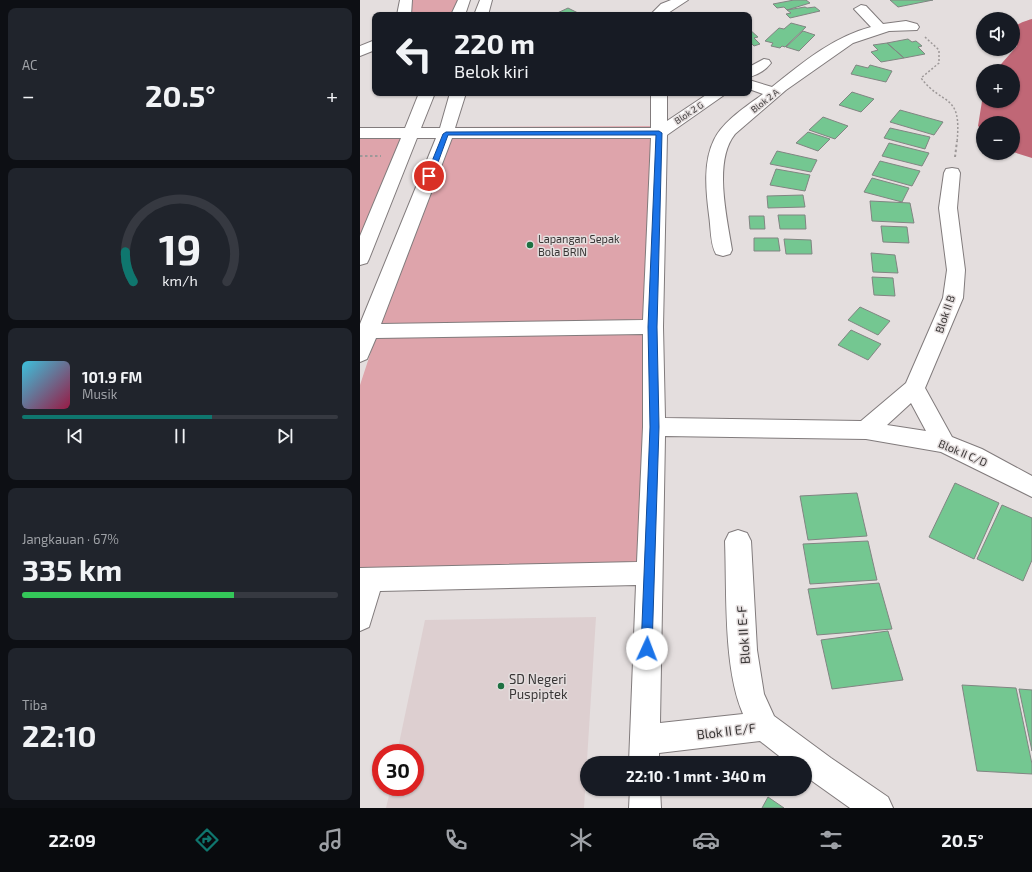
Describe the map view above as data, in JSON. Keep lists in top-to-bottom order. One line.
{"streets":{"street":["Blok 2 A","Blok 2 G","Blok II B","Blok II C/D","Blok II E-F","Blok II E/F"]},"crossings":[["Blok II B","Blok II C/D"],["Blok II E-F","Blok II E/F"]],"places":["Lapangan Sepak Bola BRIN","SD Negeri Puspiptek"],"page":{"tile":["AC",["Jangkauan · 67%","335 km"],["Tiba","22:10"]],"map_buttons":["+","−"],"turn":["220 m","Belok kiri"],"heat":["−","20.5°","+"],"song":["101.9 FM","Musik"],"limit":"30","trip":"22:10 · 1 mnt · 340 m","tabs":["22:09","20.5°"],"gauge":["19","km/h"]}}
